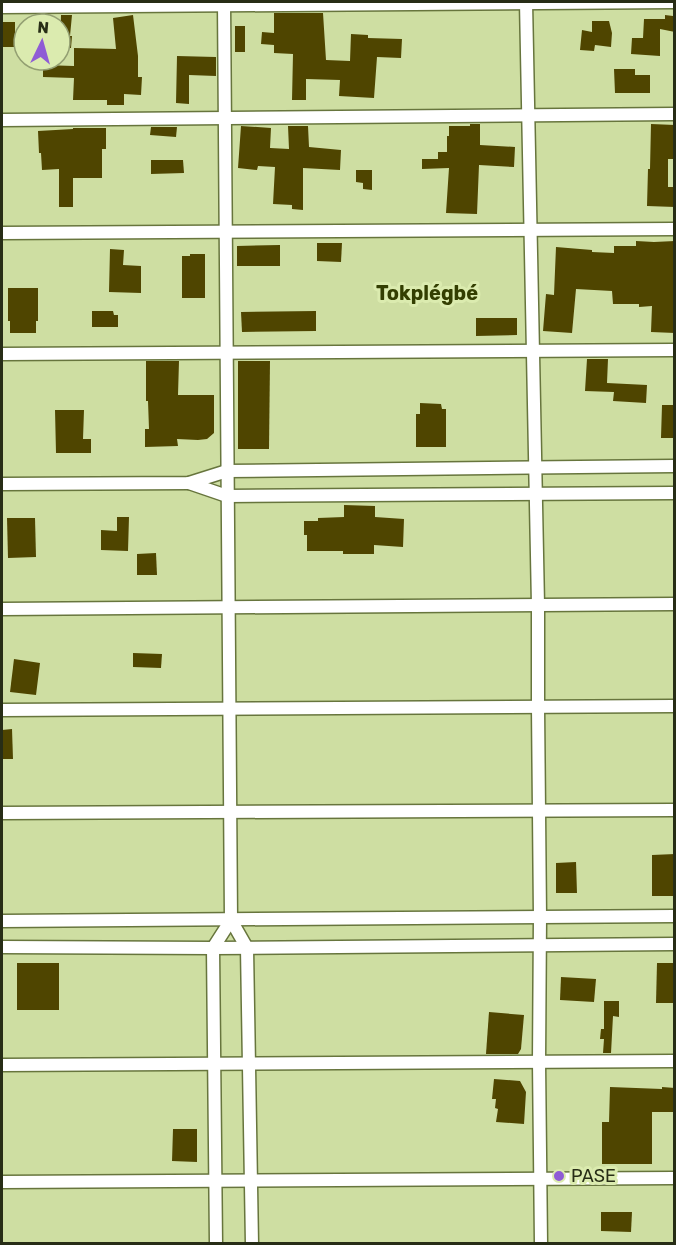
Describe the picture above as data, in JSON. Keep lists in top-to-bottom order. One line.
{"districts":["Tokplégbé"],"places":["PASE"],"north":"top"}
